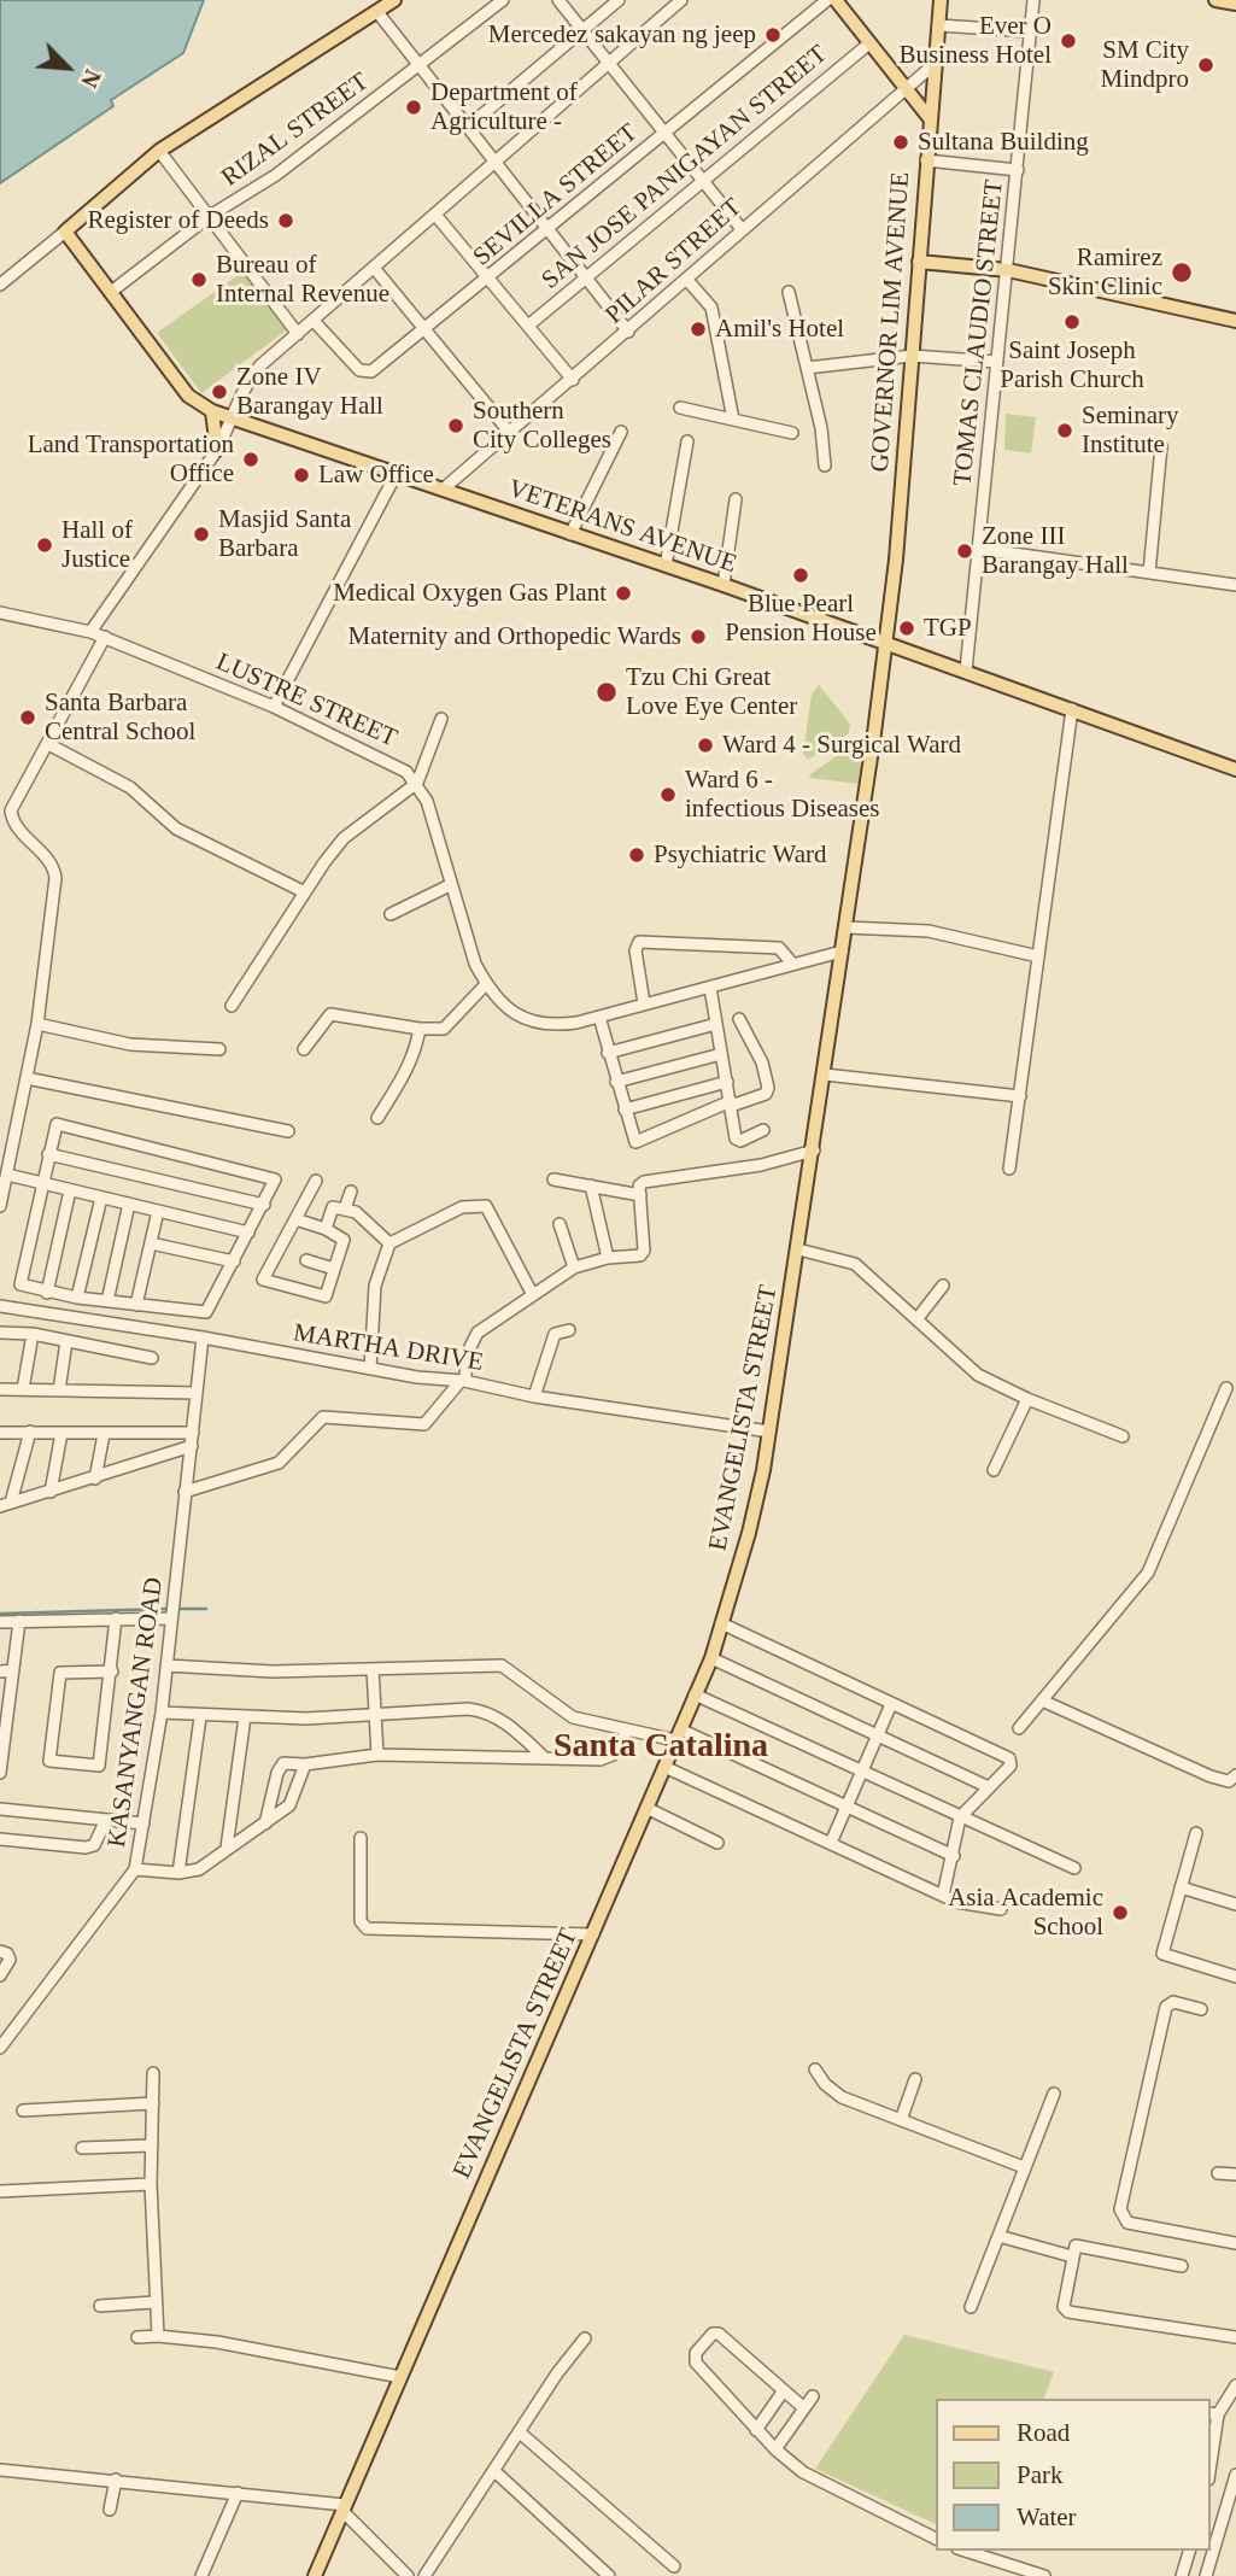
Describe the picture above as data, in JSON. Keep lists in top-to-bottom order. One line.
{"streets":{"main road":["GOVERNOR LIM AVENUE","VETERANS AVENUE","EVANGELISTA STREET"],"street":["RIZAL STREET","SAN JOSE PANIGAYAN STREET","SEVILLA STREET","PILAR STREET","TOMAS CLAUDIO STREET","LUSTRE STREET","MARTHA DRIVE","KASANYANGAN ROAD"]},"crossings":[["RIZAL STREET","VETERANS AVENUE"],["PILAR STREET","GOVERNOR LIM AVENUE"],["PILAR STREET","VETERANS AVENUE"],["GOVERNOR LIM AVENUE","VETERANS AVENUE"],["GOVERNOR LIM AVENUE","EVANGELISTA STREET"],["TOMAS CLAUDIO STREET","VETERANS AVENUE"],["VETERANS AVENUE","EVANGELISTA STREET"],["MARTHA DRIVE","EVANGELISTA STREET"],["MARTHA DRIVE","KASANYANGAN ROAD"]],"districts":["Santa Catalina"],"places":["Mercedez sakayan ng jeep","Ever O Business Hotel","SM City Mindpro","Department of Agriculture -","Sultana Building","Register of Deeds","Ramirez Skin Clinic","Bureau of Internal Revenue","Saint Joseph Parish Church","Amil's Hotel","Zone IV Barangay Hall","Southern City Colleges","Seminary Institute","Land Transportation Office","Law Office","Masjid Santa Barbara","Hall of Justice","Zone III Barangay Hall","Blue Pearl Pension House","Medical Oxygen Gas Plant","TGP","Maternity and Orthopedic Wards","Tzu Chi Great Love Eye Center","Santa Barbara Central School","Ward 4 - Surgical Ward","Ward 6 - infectious Diseases","Psychiatric Ward","Asia Academic School"],"legend":["Road","Park","Water"],"north":"bottom right"}
